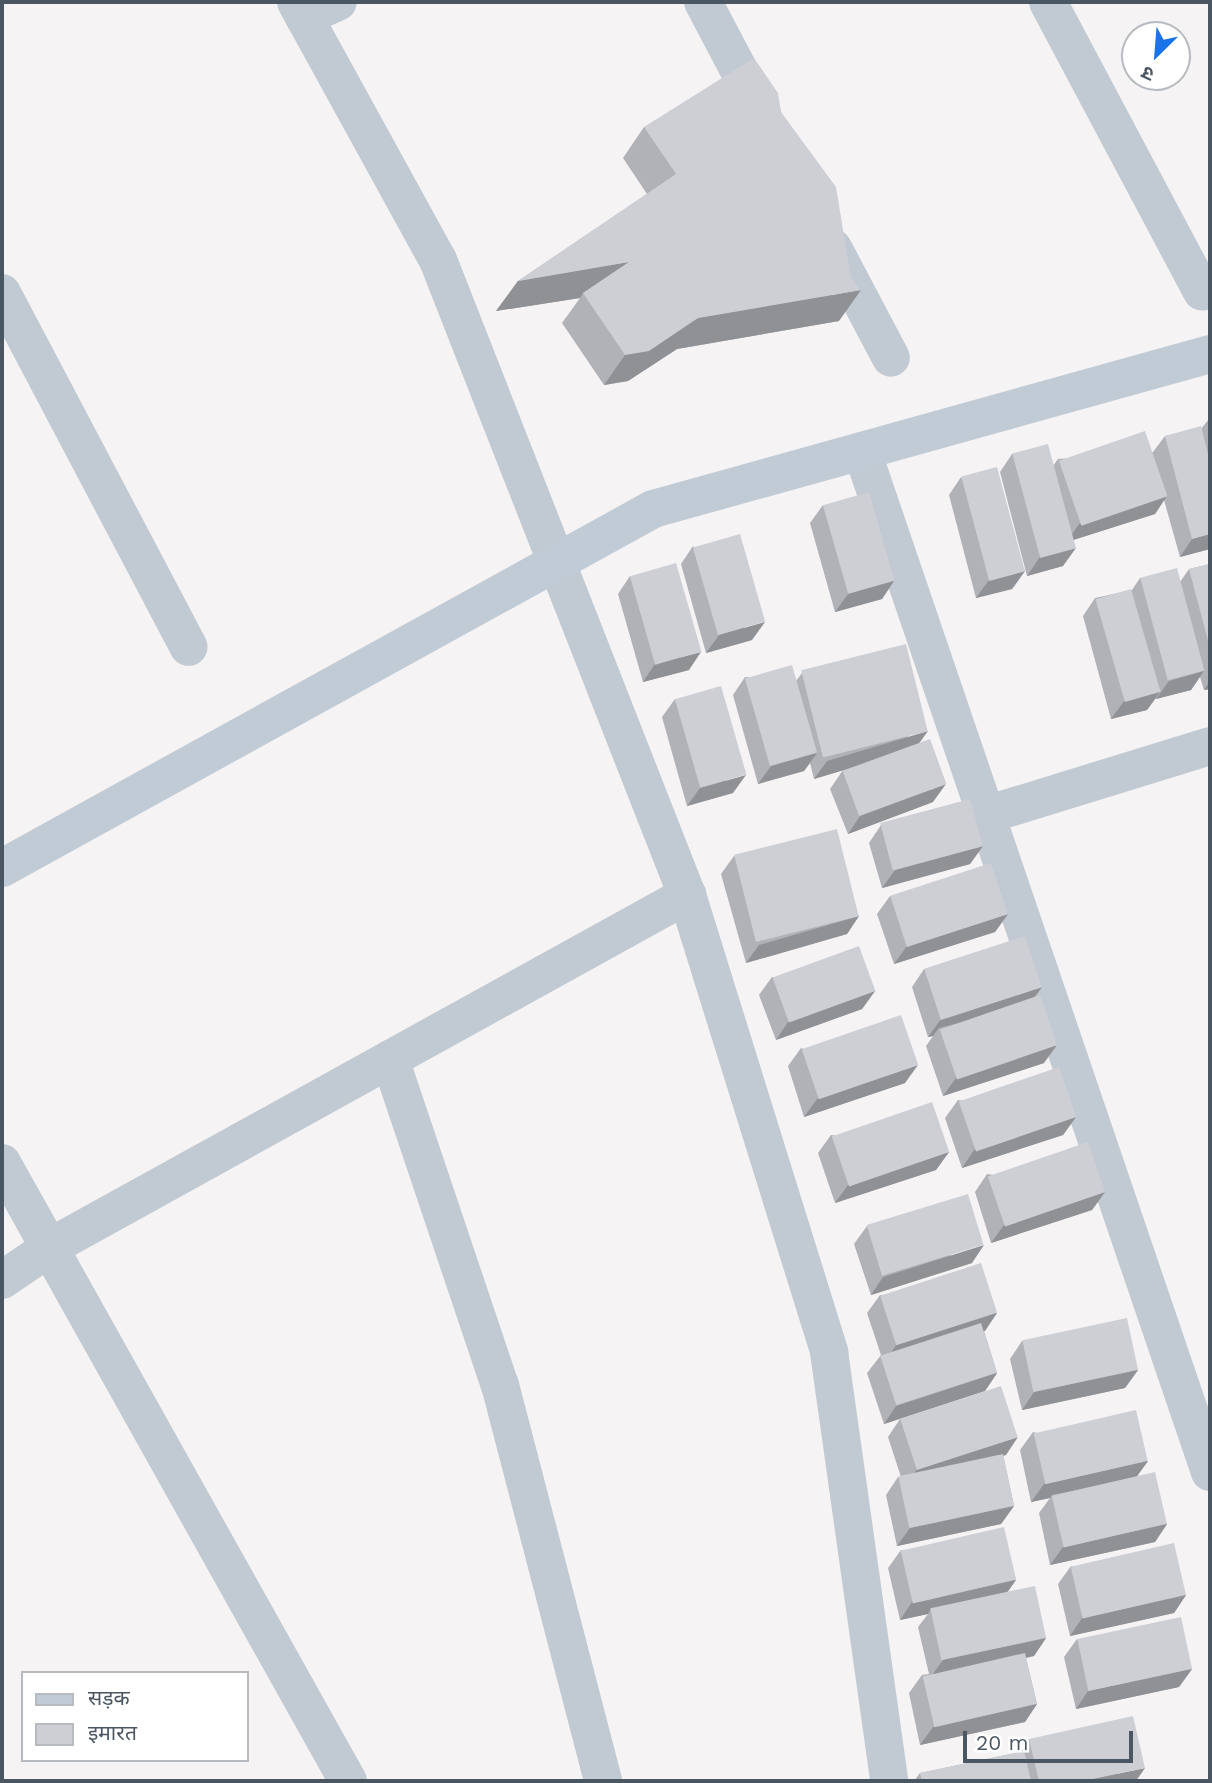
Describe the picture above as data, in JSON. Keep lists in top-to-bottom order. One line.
{"legend":["सड़क","इमारत"],"scale_bar":"20 m","north":"bottom left"}
